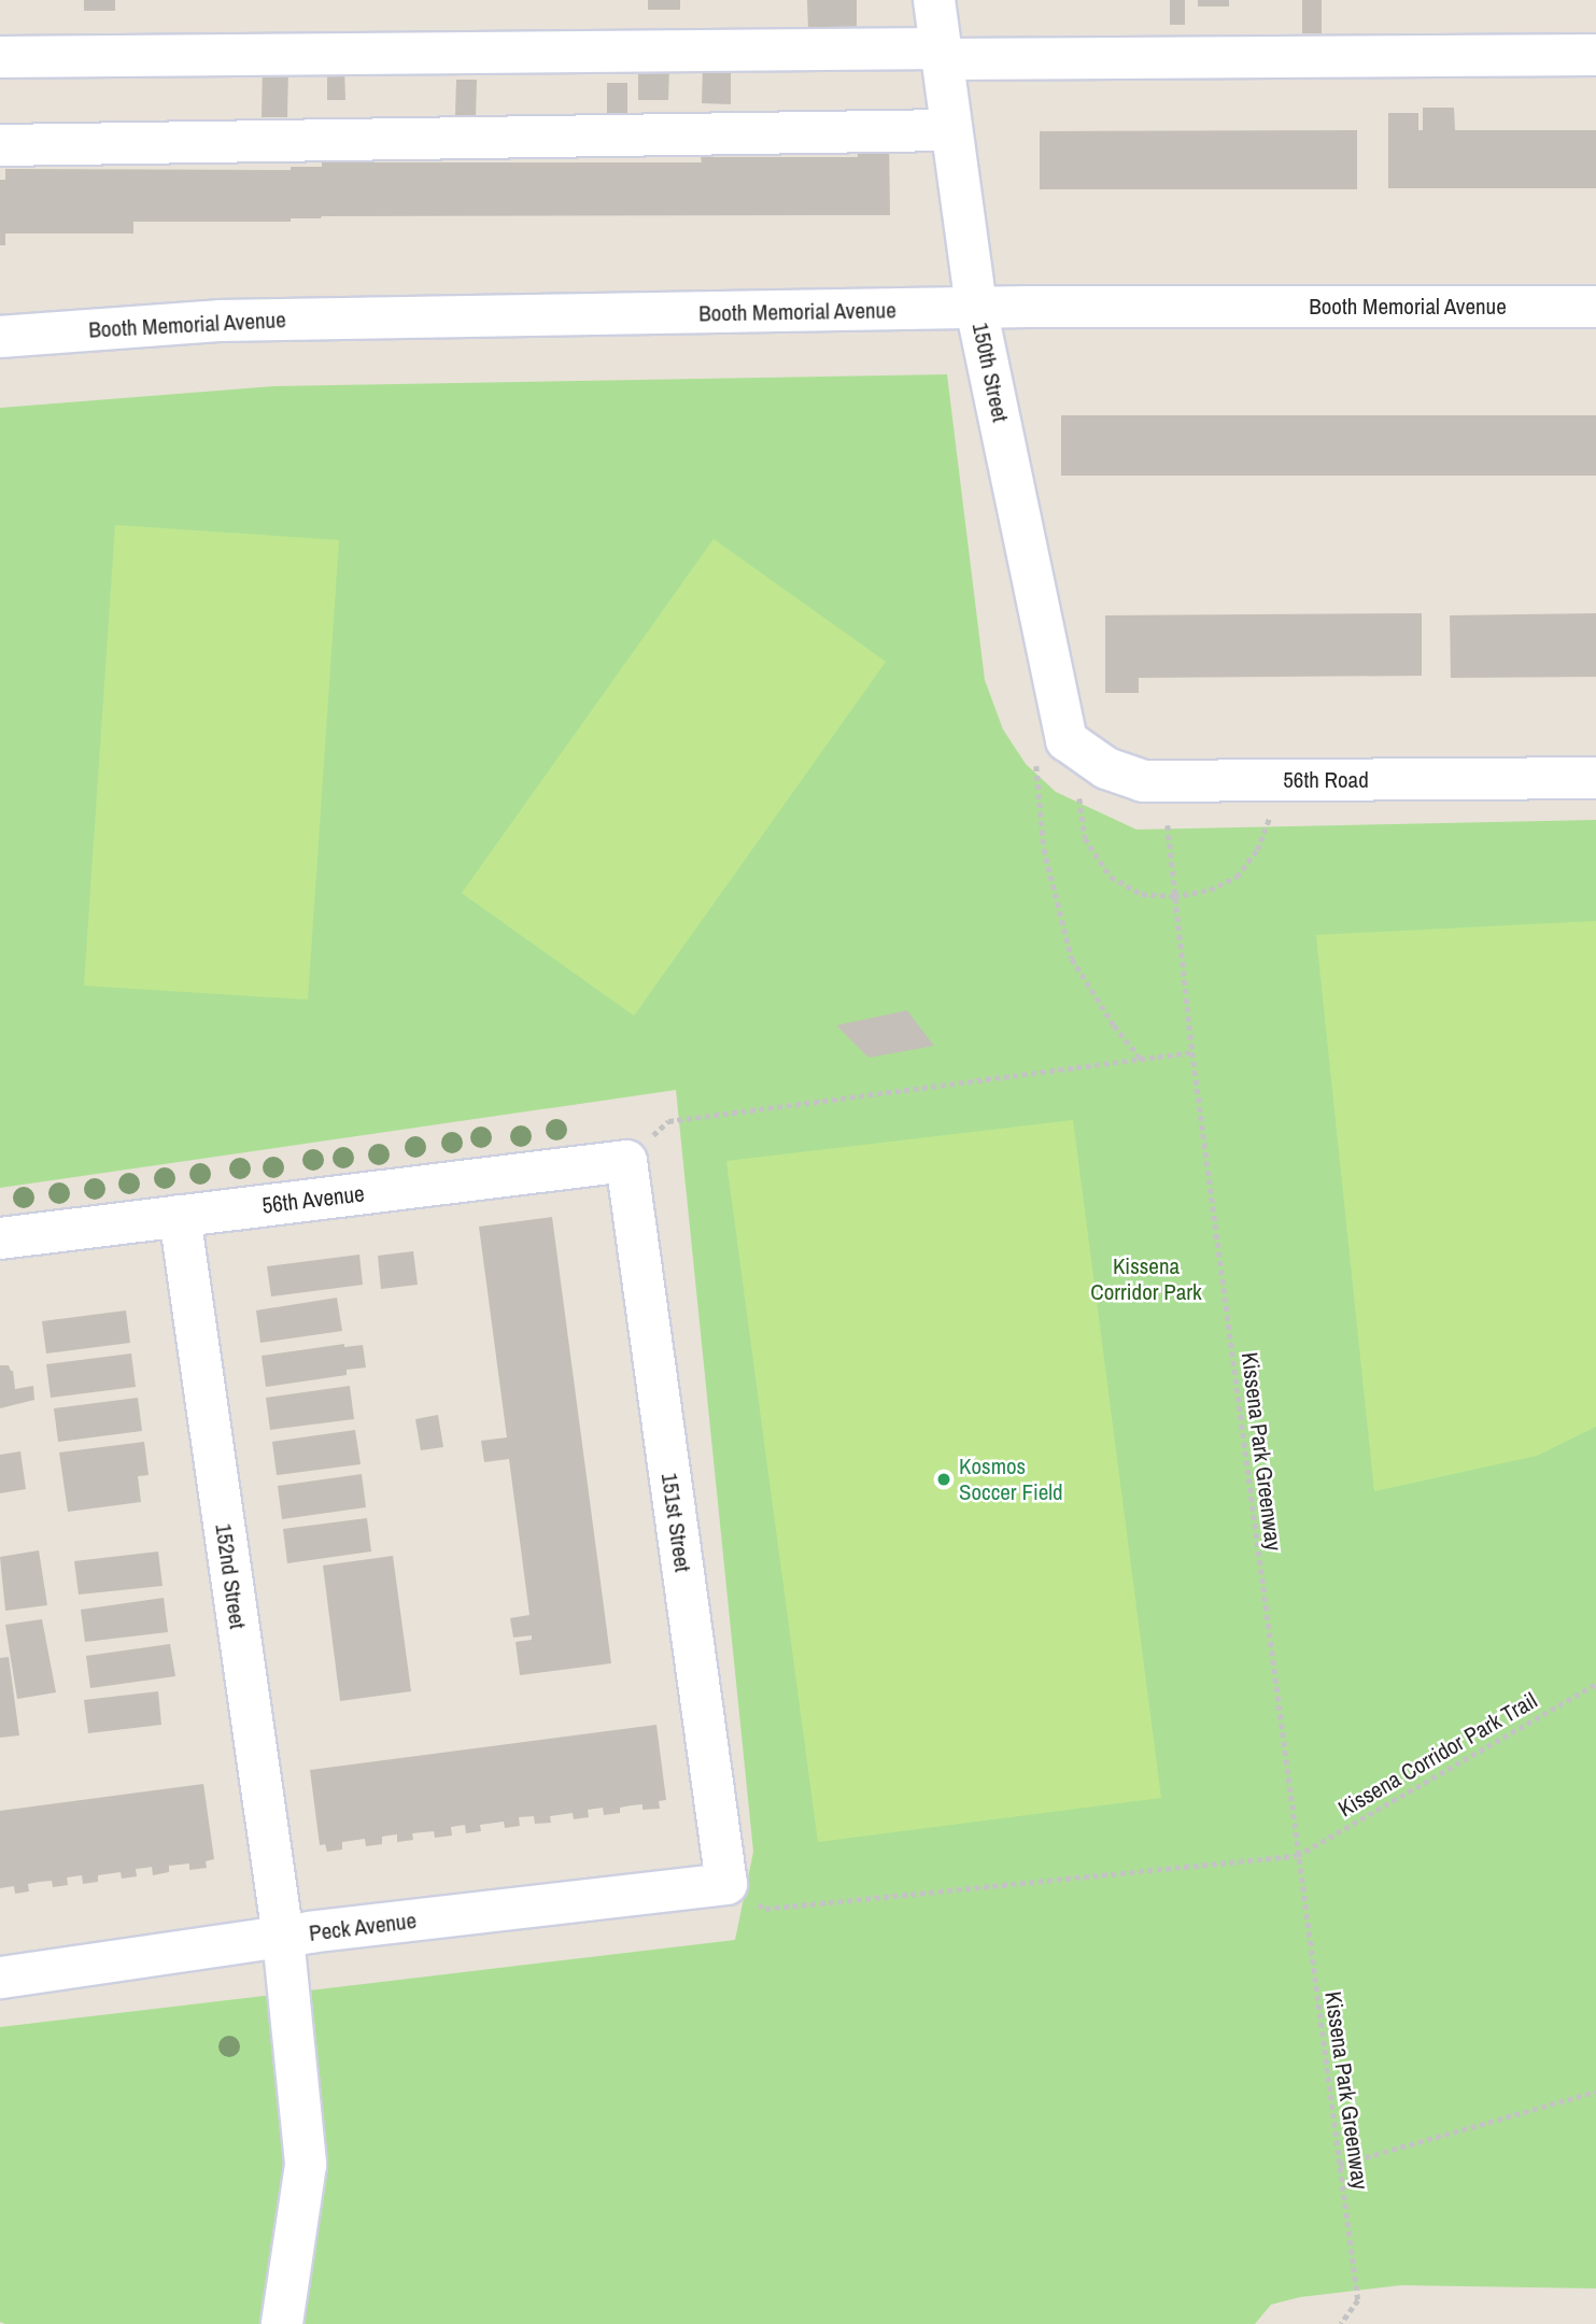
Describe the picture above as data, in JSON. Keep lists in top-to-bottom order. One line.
{"streets":{"street":["Booth Memorial Avenue","150th Street","56th Road","56th Avenue","151st Street","152nd Street","Peck Avenue"],"path":["Kissena Park Greenway","Kissena Corridor Park Trail"]},"crossings":[["Booth Memorial Avenue","150th Street"],["150th Street","56th Road"],["56th Avenue","151st Street"],["56th Avenue","152nd Street"],["Kissena Park Greenway","Kissena Corridor Park Trail"],["151st Street","Peck Avenue"],["152nd Street","Peck Avenue"]],"parks":["Kissena Corridor Park"],"places":["Kosmos Soccer Field"]}
